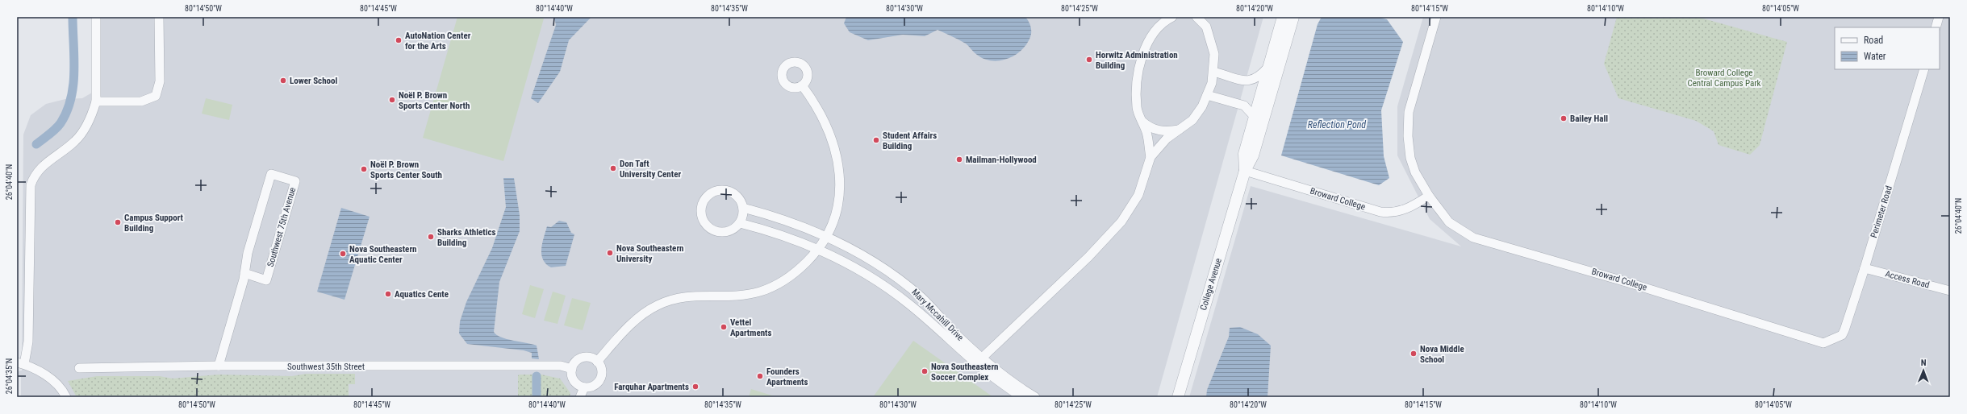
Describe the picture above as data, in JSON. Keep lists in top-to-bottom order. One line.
{"streets":{"street":["Broward College","Perimeter Road","Southwest 75th Avenue","Access Road","College Avenue","Mary Mccahill Drive","Southwest 35th Street"]},"crossings":[["Broward College","Perimeter Road"],["Broward College","College Avenue"],["Perimeter Road","Access Road"],["Southwest 75th Avenue","Southwest 35th Street"]],"water":["Reflection Pond"],"parks":["Broward College Central Campus Park"],"places":["AutoNation Center for the Arts","Horwitz Administration Building","Lower School","Noël P. Brown Sports Center North","Bailey Hall","Student Affairs Building","Mailman-Hollywood","Don Taft University Center","Noël P. Brown Sports Center South","Campus Support Building","Sharks Athletics Building","Nova Southeastern University","Nova Southeastern Aquatic Center","Aquatics Cente","Vettel Apartments","Nova Middle School","Nova Southeastern Soccer Complex","Founders Apartments","Farquhar Apartments"],"legend":["Road","Water"],"north":"top","coordinates":["80°14'50\"W","80°14'45\"W","80°14'40\"W","80°14'35\"W","80°14'30\"W","80°14'25\"W","80°14'20\"W","80°14'15\"W","80°14'10\"W","80°14'05\"W","26°04'40\"N","26°04'35\"N"]}
